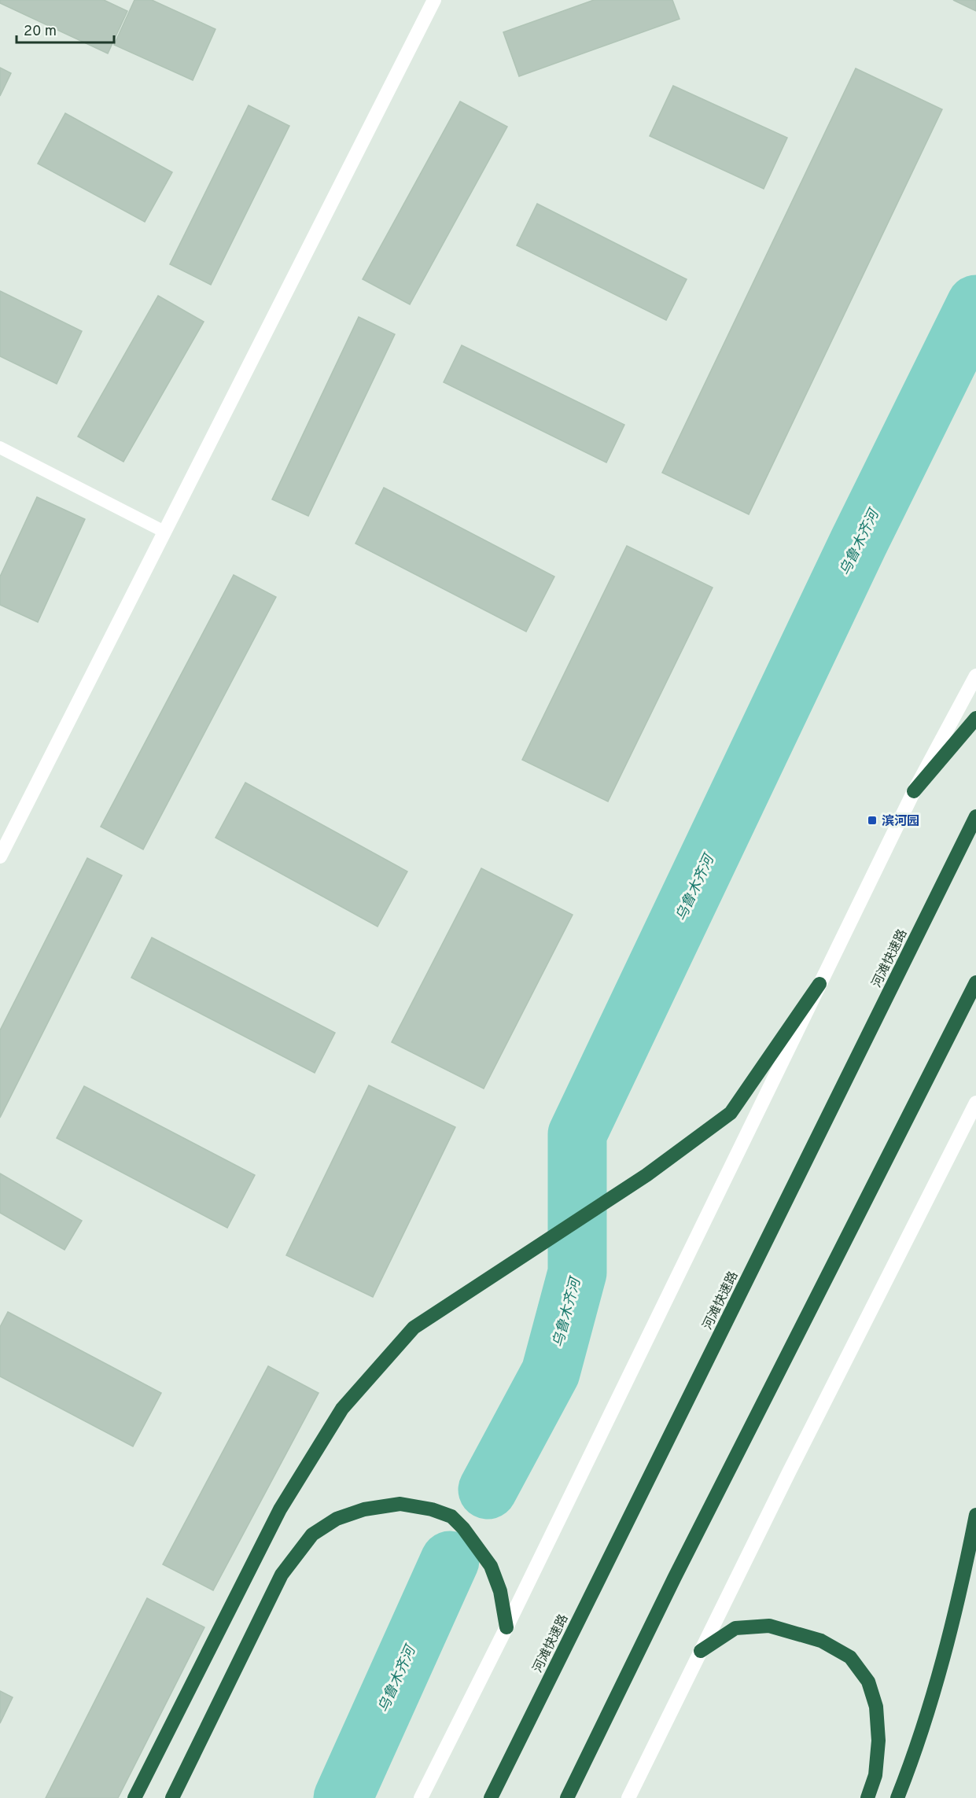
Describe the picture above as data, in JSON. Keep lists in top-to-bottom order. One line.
{"streets":{"highway":["河滩快速路"]},"water":["乌鲁木齐河"],"places":{"transit":["滨河园"]},"scale_bar":"20 m"}
